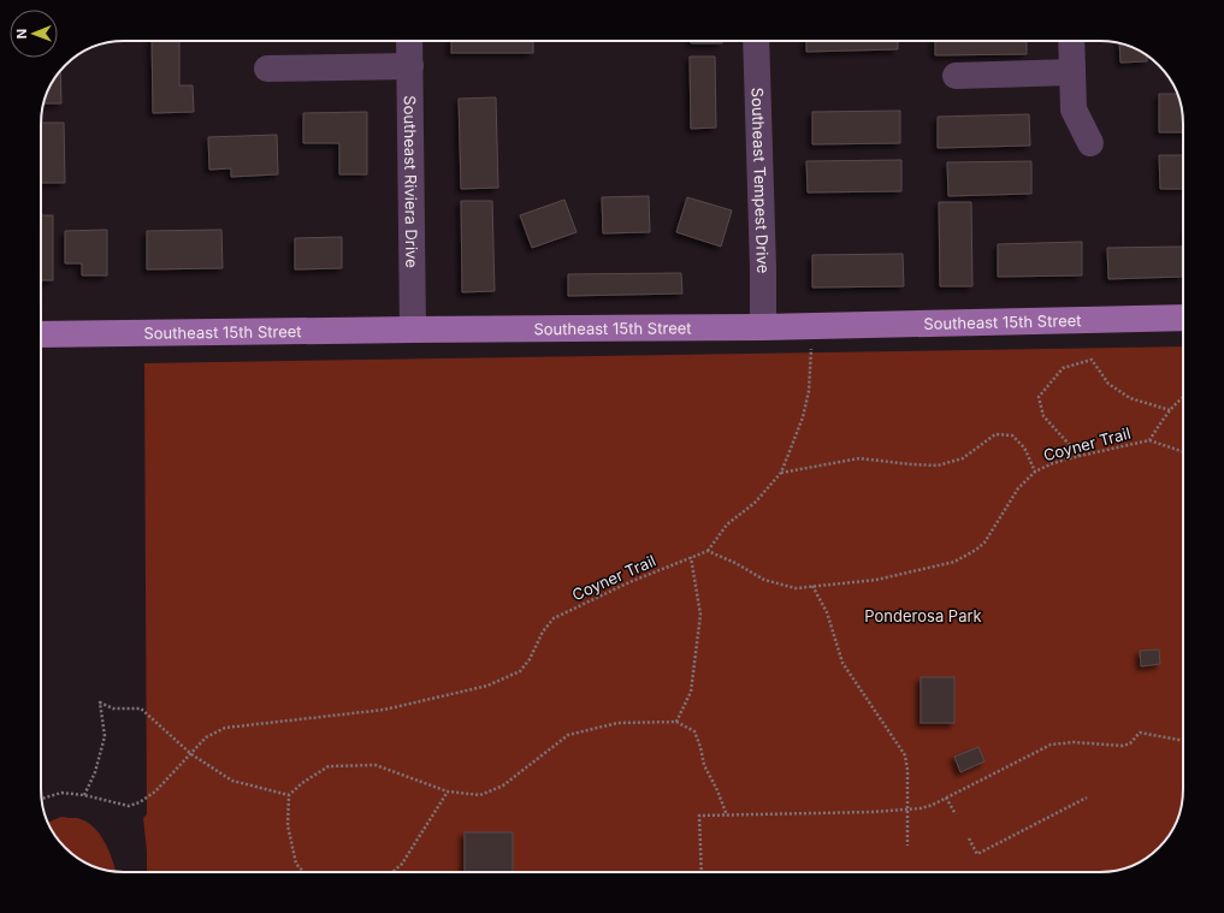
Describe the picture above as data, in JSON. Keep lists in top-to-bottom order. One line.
{"streets":{"main road":["Southeast 15th Street"],"street":["Southeast Tempest Drive","Southeast Riviera Drive"],"path":["Coyner Trail"]},"crossings":[["Southeast Tempest Drive","Southeast 15th Street"],["Southeast Riviera Drive","Southeast 15th Street"]],"parks":["Ponderosa Park"],"north":"left"}
